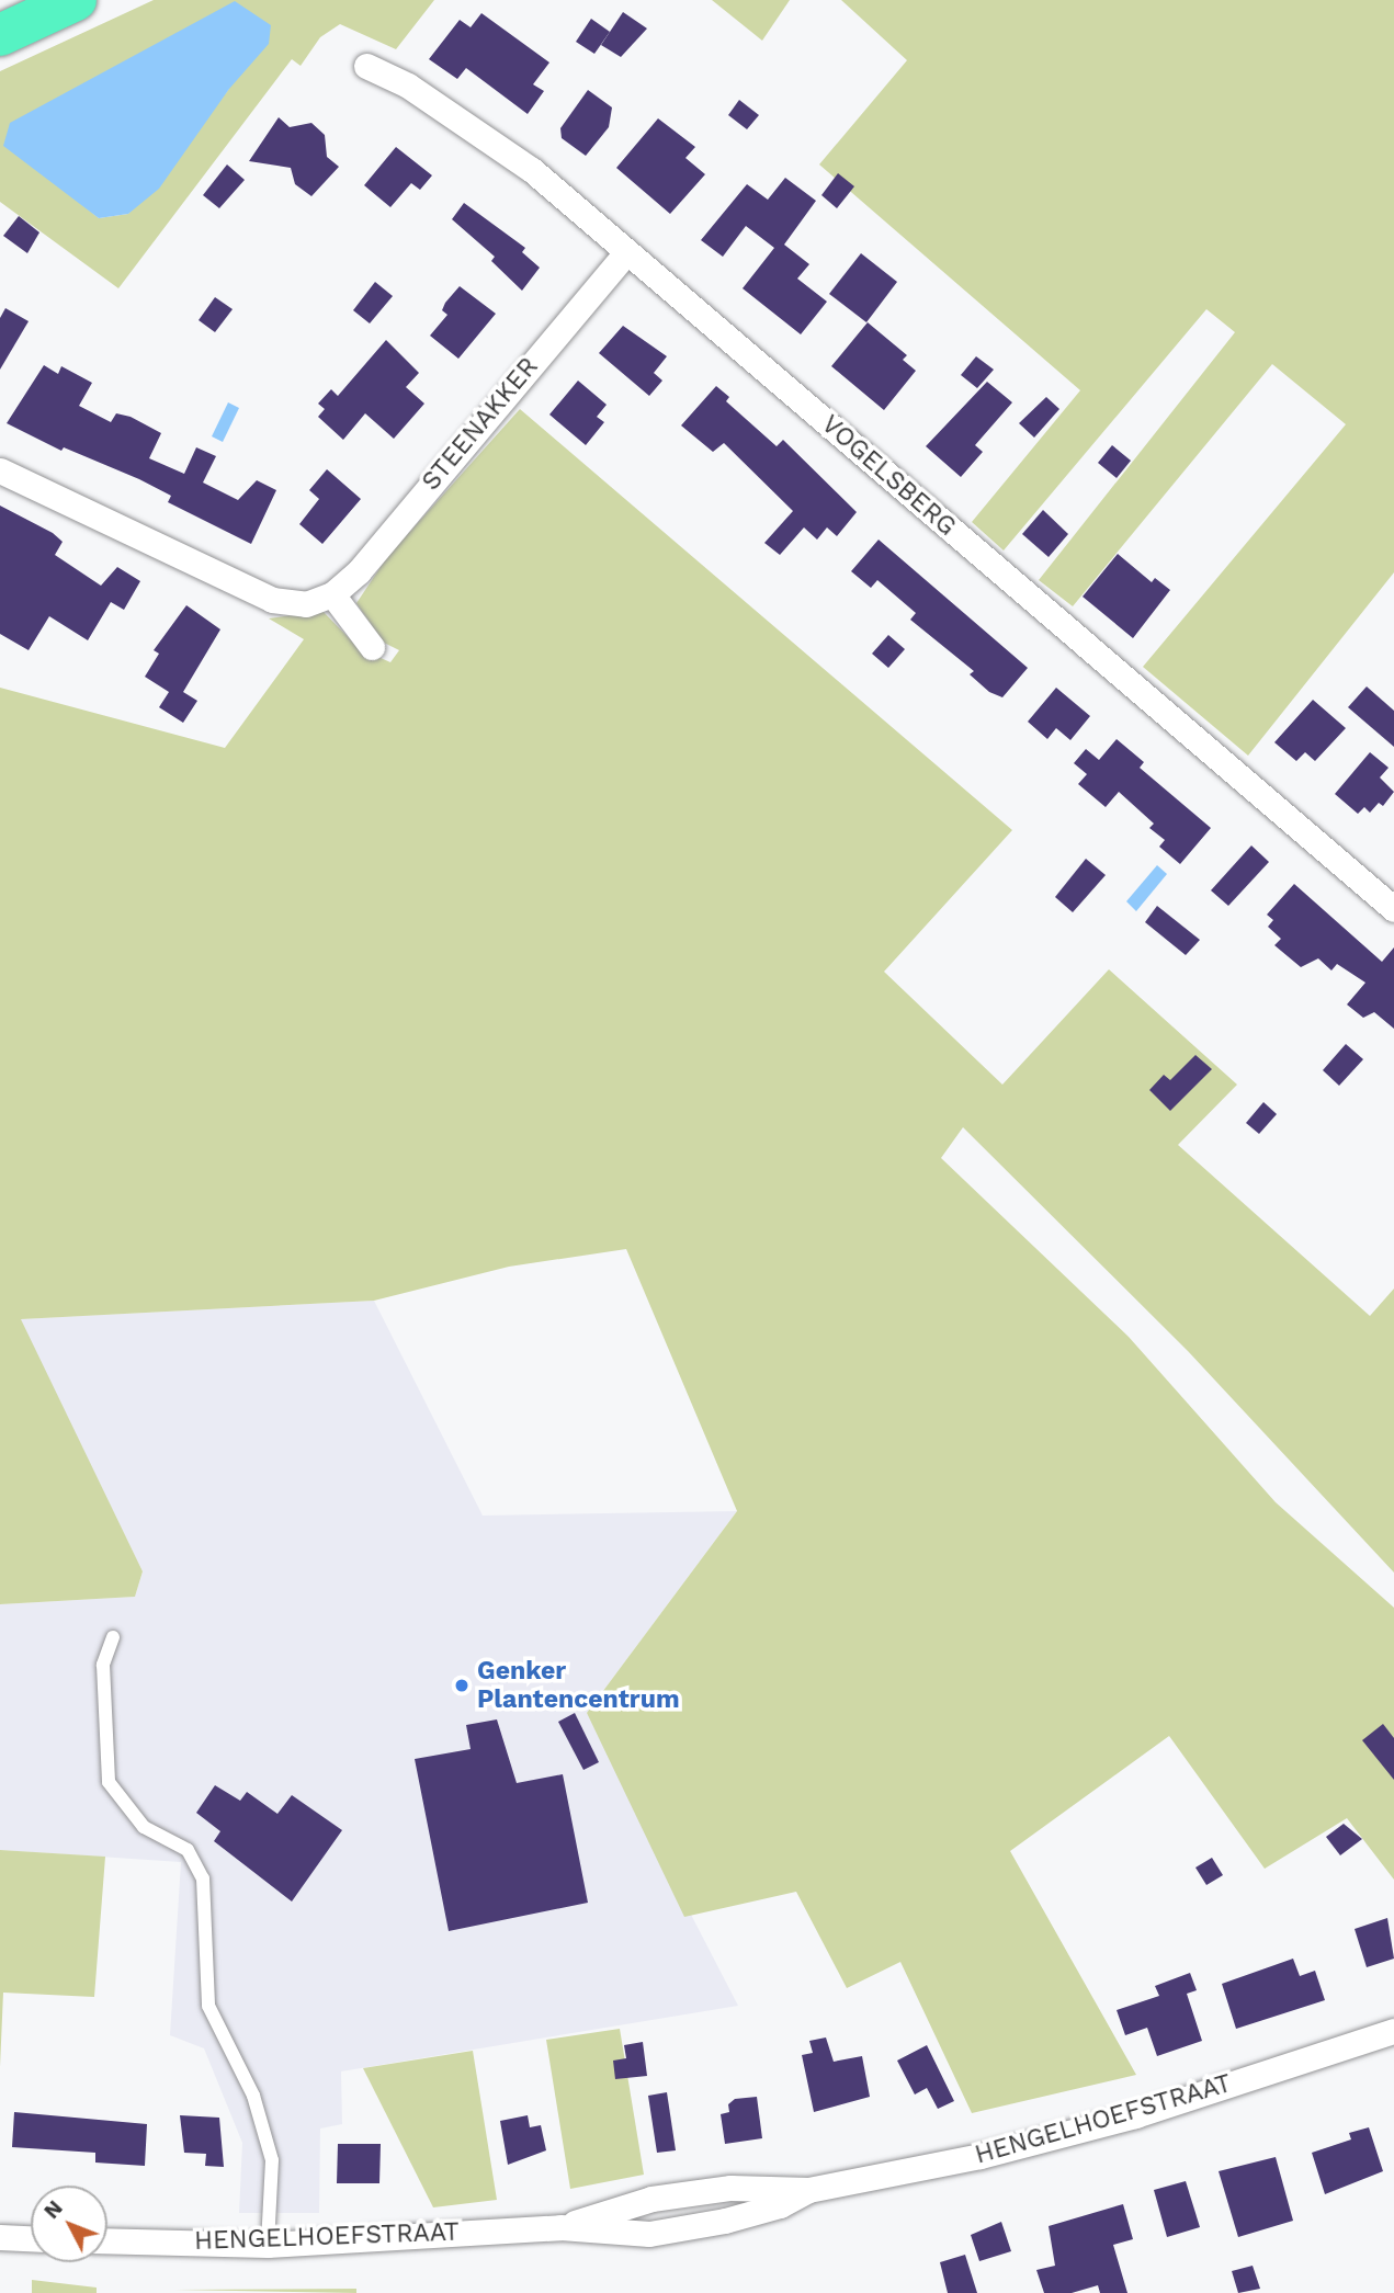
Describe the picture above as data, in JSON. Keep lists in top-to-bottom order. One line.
{"streets":{"street":["STEENAKKER","VOGELSBERG","HENGELHOEFSTRAAT"]},"crossings":[["STEENAKKER","VOGELSBERG"]],"places":["Genker Plantencentrum"],"north":"top left"}
